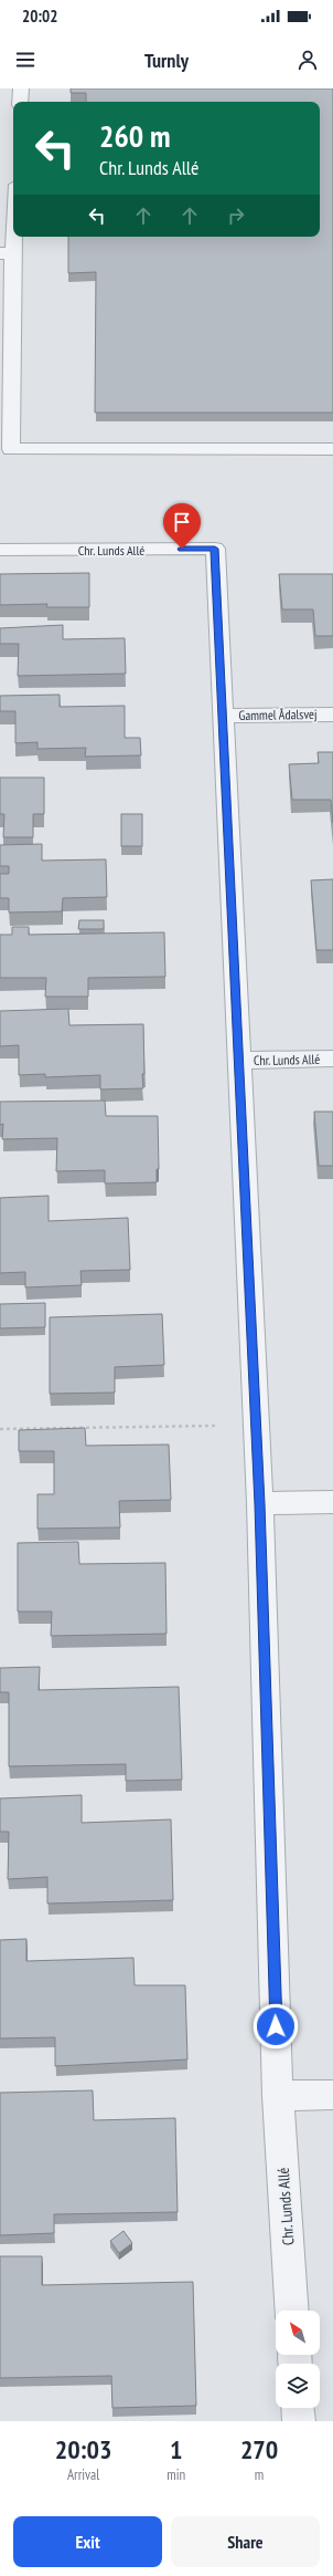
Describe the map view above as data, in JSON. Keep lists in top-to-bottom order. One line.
{"streets":{"street":["Chr. Lunds Allé","Gammel Ådalsvej"]},"crossings":[["Chr. Lunds Allé","Gammel Ådalsvej"]],"north":"top left","page":{"status":"20:02","header":"Turnly","turn":["260 m","Chr. Lunds Allé"],"eta":["20:03","Arrival","1","min","270","m"],"buttons":["Exit","Share"]}}
